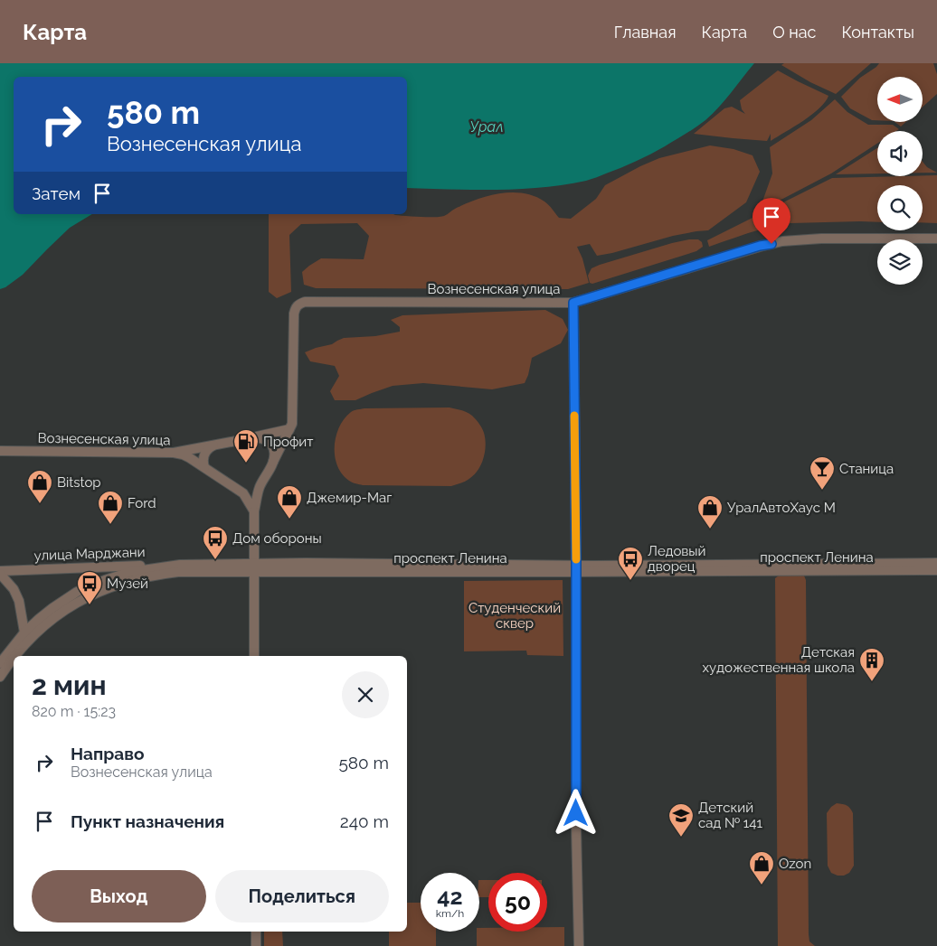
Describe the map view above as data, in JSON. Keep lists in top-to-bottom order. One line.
{"streets":{"main road":["Вознесенская улица","улица Марджани","проспект Ленина"]},"crossings":[["улица Марджани","проспект Ленина"]],"water":["Урал"],"parks":["Студенческий сквер"],"places":{"fuel station":["Профит"],"bar":["Станица"],"shop":["Bitstop","Джемир-Маг","Ford","УралАвтоХаус М","Ozon"],"bus stop":["Дом обороны","Ледовый дворец","Музей"],"building":["Детская художественная школа"],"school or university":["Детский сад № 141"]},"north":"left","page":{"header":"Карта","nav":["Главная","Карта","О нас","Контакты"],"turn":["580 m","Вознесенская улица"],"then":"Затем","heading":["2 мин","820 m · 15:23"],"list":[{"name":"Направо","note":"Вознесенская улица","value":"580 m"},{"name":"Пункт назначения","value":"240 m"}],"buttons":["Выход","Поделиться"],"speed":"42 km/h","limit":"50"}}
